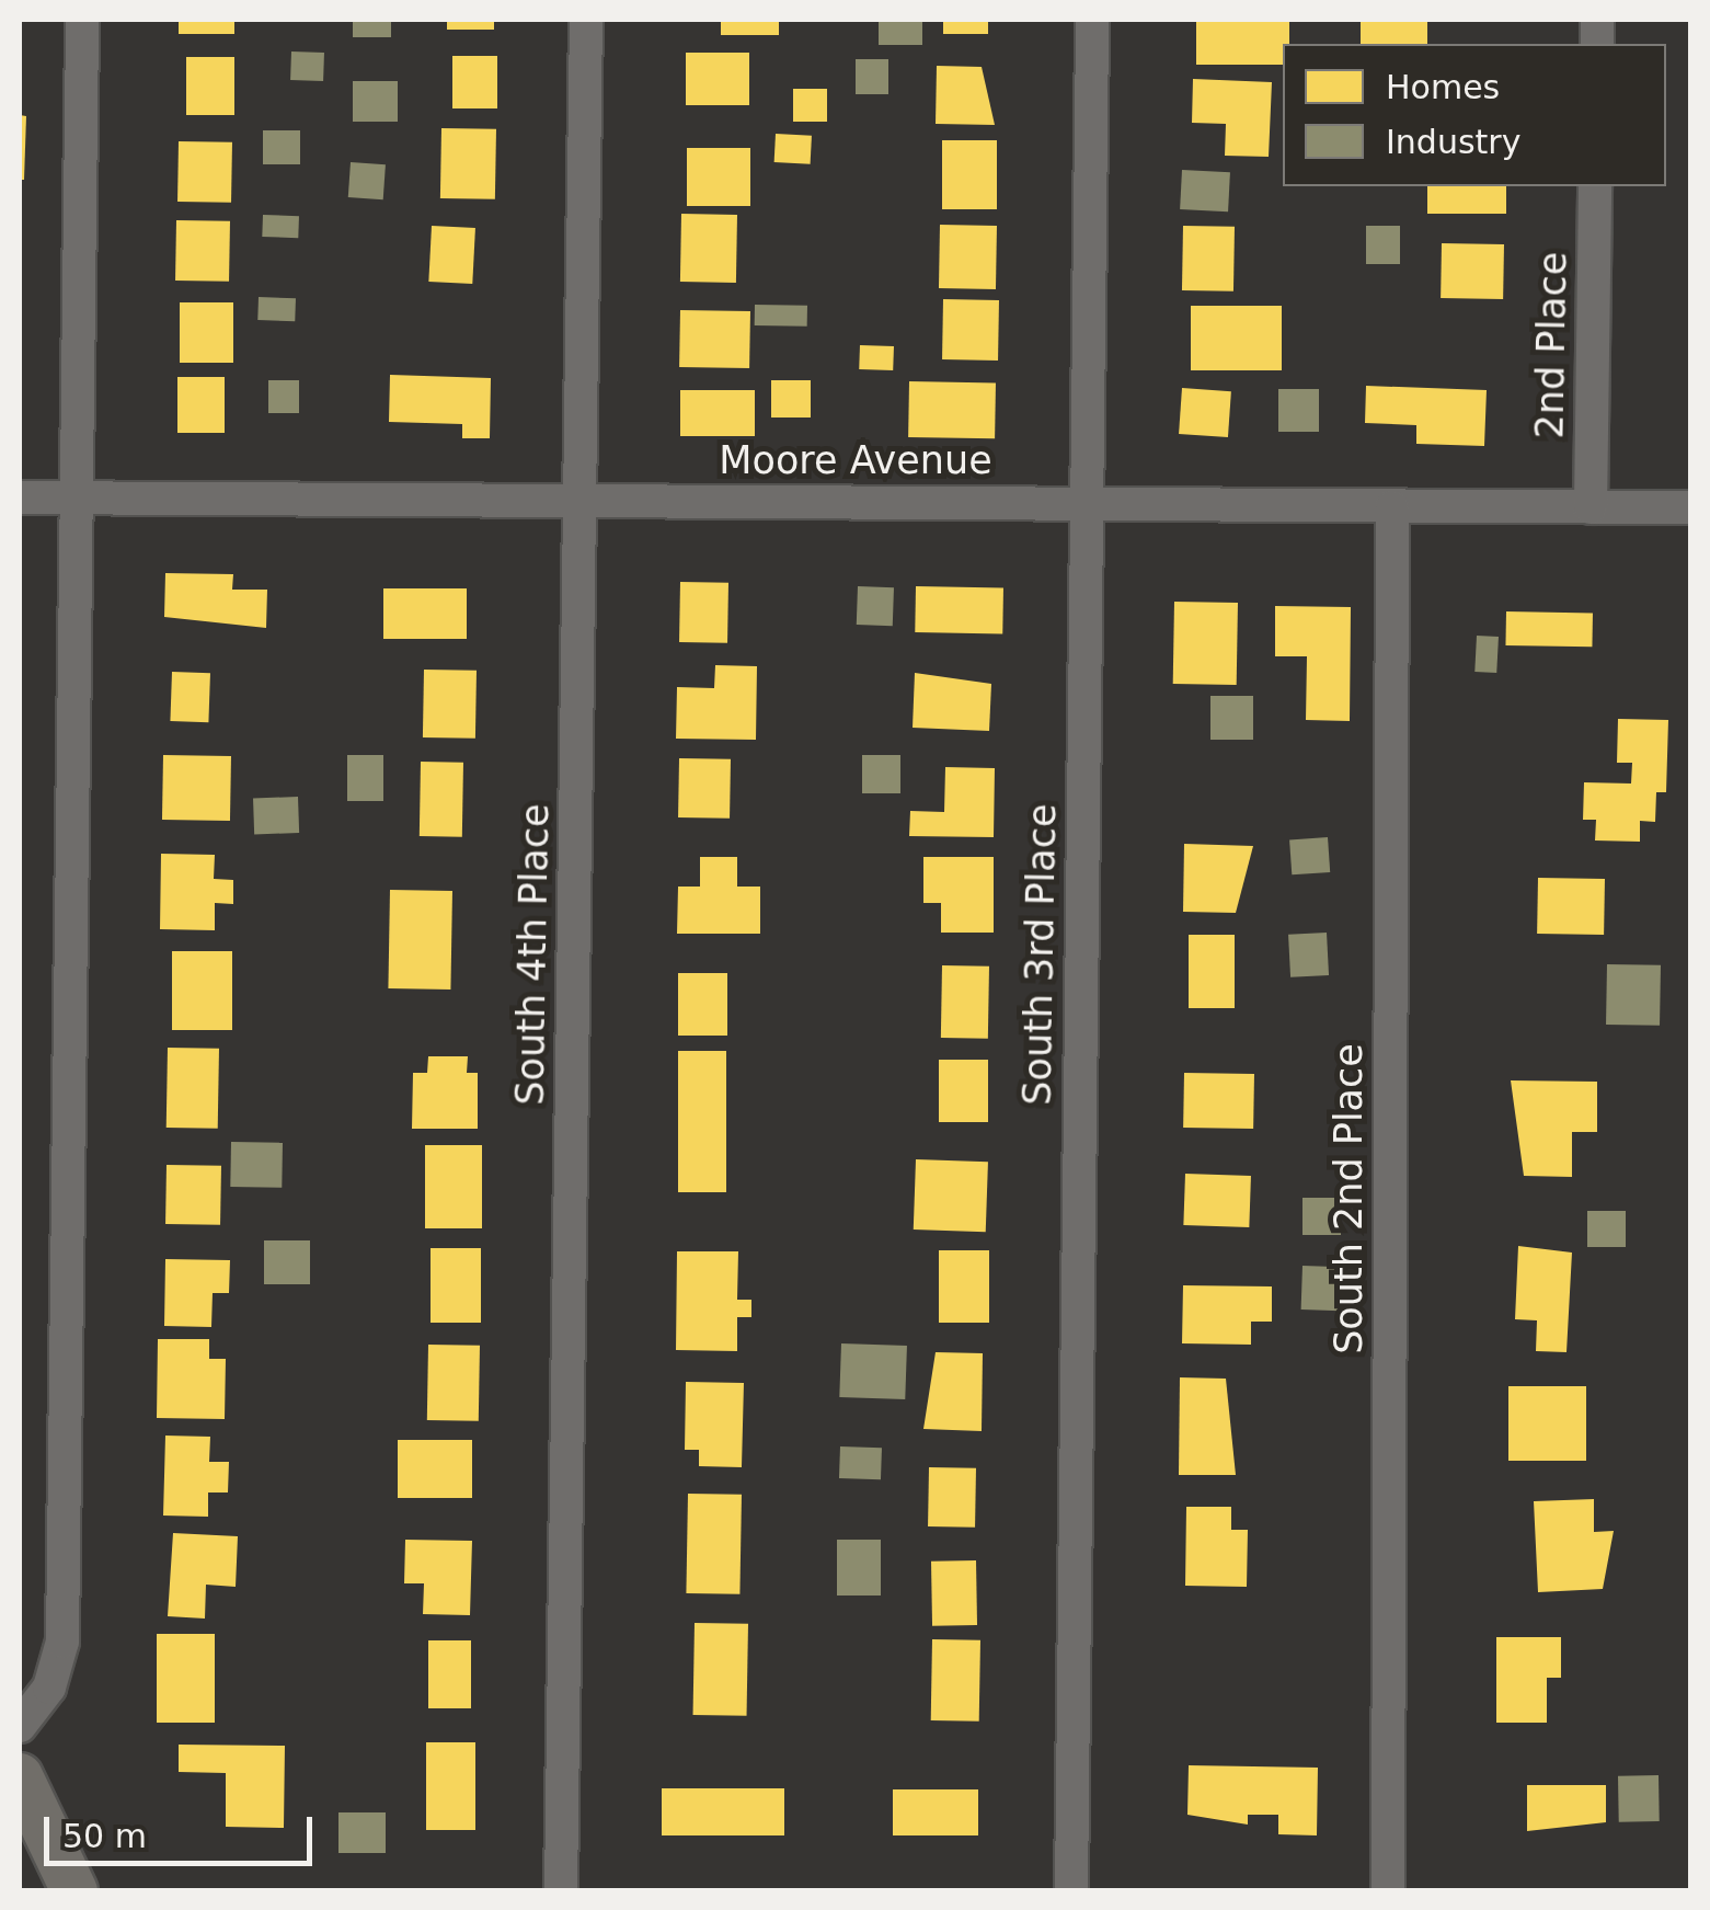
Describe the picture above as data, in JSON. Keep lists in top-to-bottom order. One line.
{"streets":{"street":["2nd Place","Moore Avenue","South 4th Place","South 3rd Place","South 2nd Place"]},"crossings":[["2nd Place","Moore Avenue"],["Moore Avenue","South 4th Place"],["Moore Avenue","South 3rd Place"],["Moore Avenue","South 2nd Place"]],"legend":["Homes","Industry"],"scale_bar":"50 m"}
